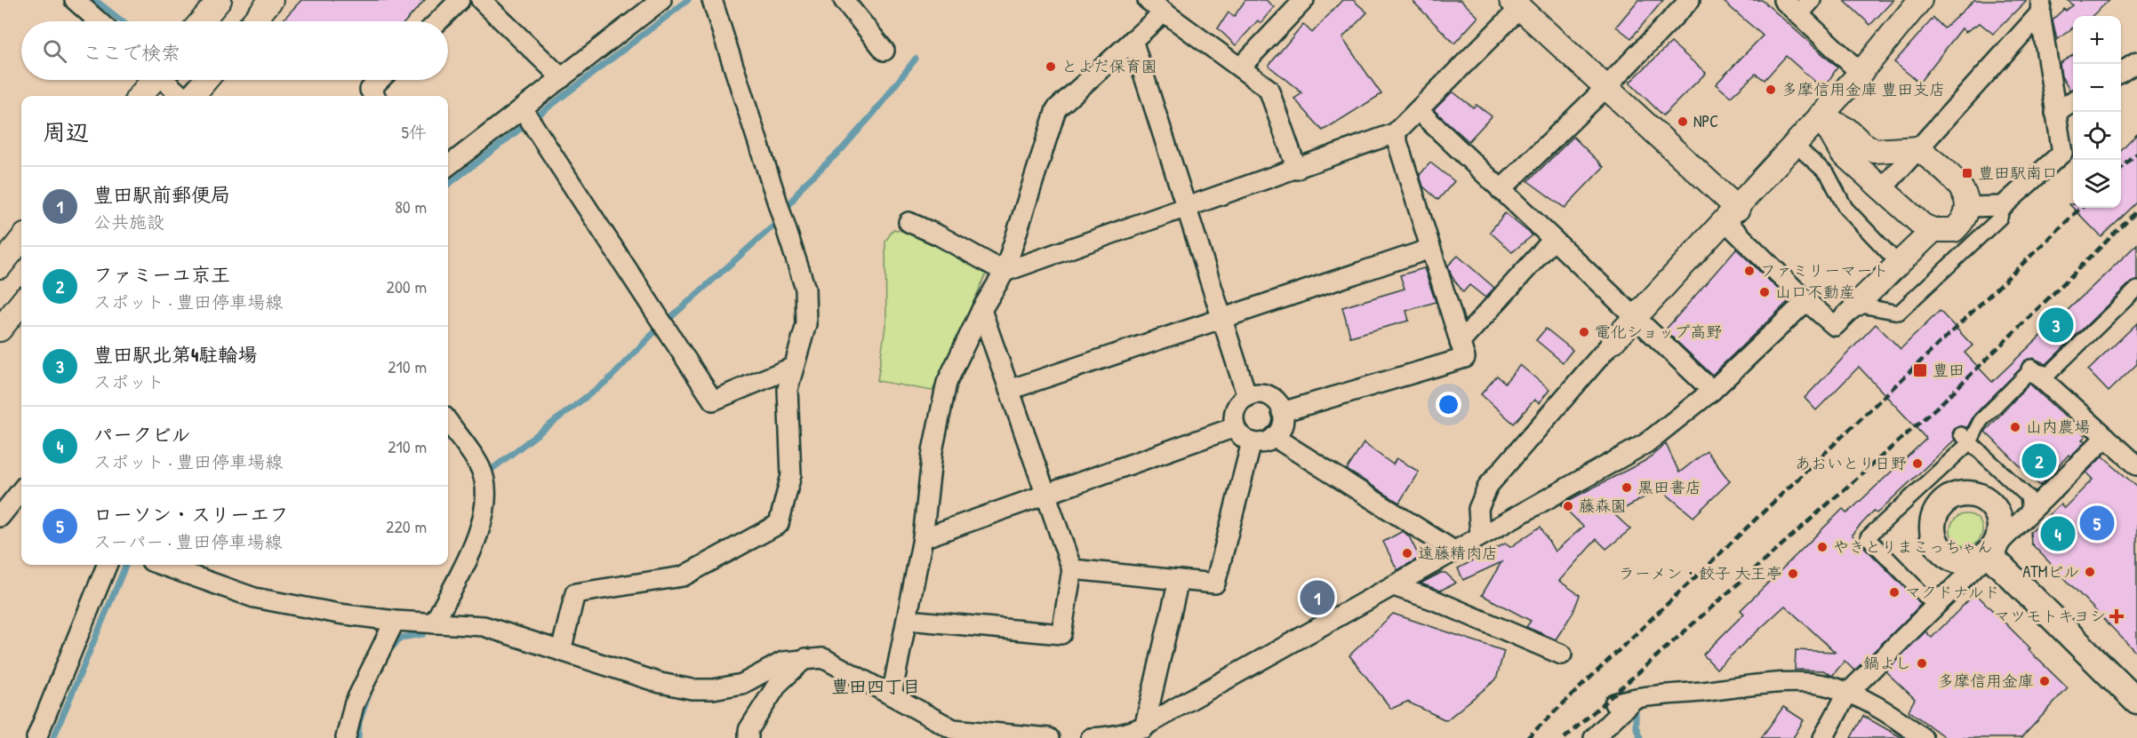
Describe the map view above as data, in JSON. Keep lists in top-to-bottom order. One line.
{"districts":["豊田四丁目"],"places":{"other":["とよだ保育園","多摩信用金庫 豊田支店","NPC","ファミリーマート","山口不動産","電化ショップ高野","山内農場","あおいとり日野","黒田書店","藤森園","やきとりまこっちゃん","遠藤精肉店","ATMビル","ラーメン・餃子 大王亭","マクドナルド","鍋よし","多摩信用金庫"],"transit":["豊田駅南口","豊田"],"health":["マツモトキヨシ"]},"page":{"map_buttons":["+","−"],"search":"ここで検索","heading":["周辺","5件"],"list":[{"mark":"1","name":"豊田駅前郵便局","note":"公共施設","value":"80 m"},{"mark":"2","name":"ファミーユ京王","note":"スポット · 豊田停車場線","value":"200 m"},{"mark":"3","name":"豊田駅北第4駐輪場","note":"スポット","value":"210 m"},{"mark":"4","name":"パークビル","note":"スポット · 豊田停車場線","value":"210 m"},{"mark":"5","name":"ローソン・スリーエフ","note":"スーパー · 豊田停車場線","value":"220 m"}],"pins":["3","2","5","4","1"]}}
